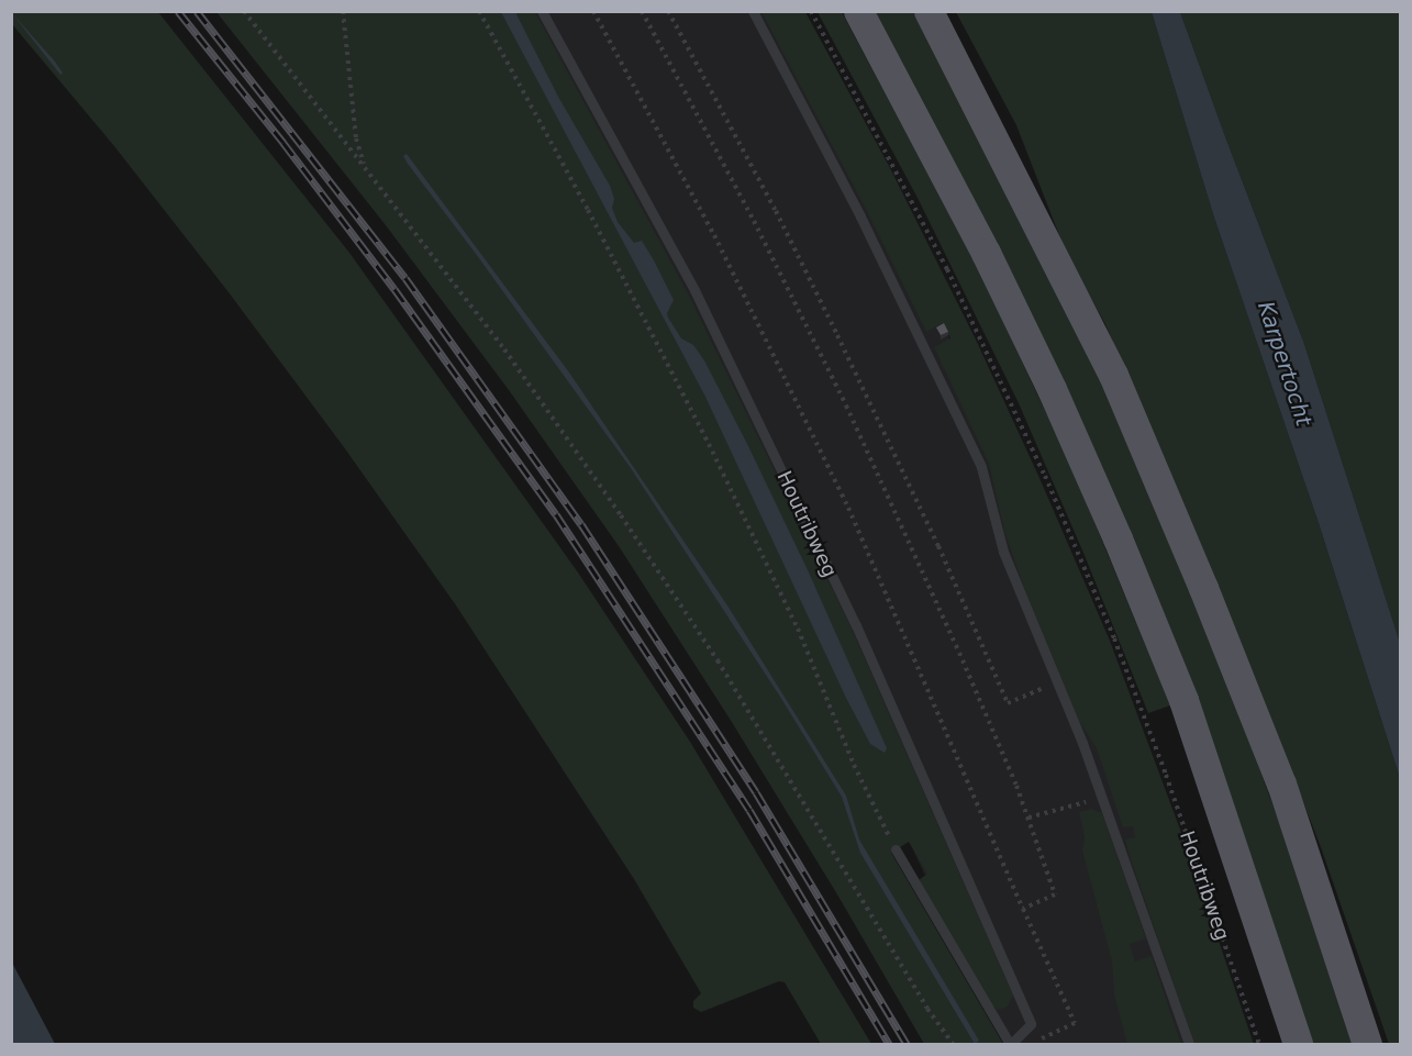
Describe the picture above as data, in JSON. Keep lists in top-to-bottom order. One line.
{"streets":{"main road":["Houtribweg"]},"water":["Karpertocht"]}
